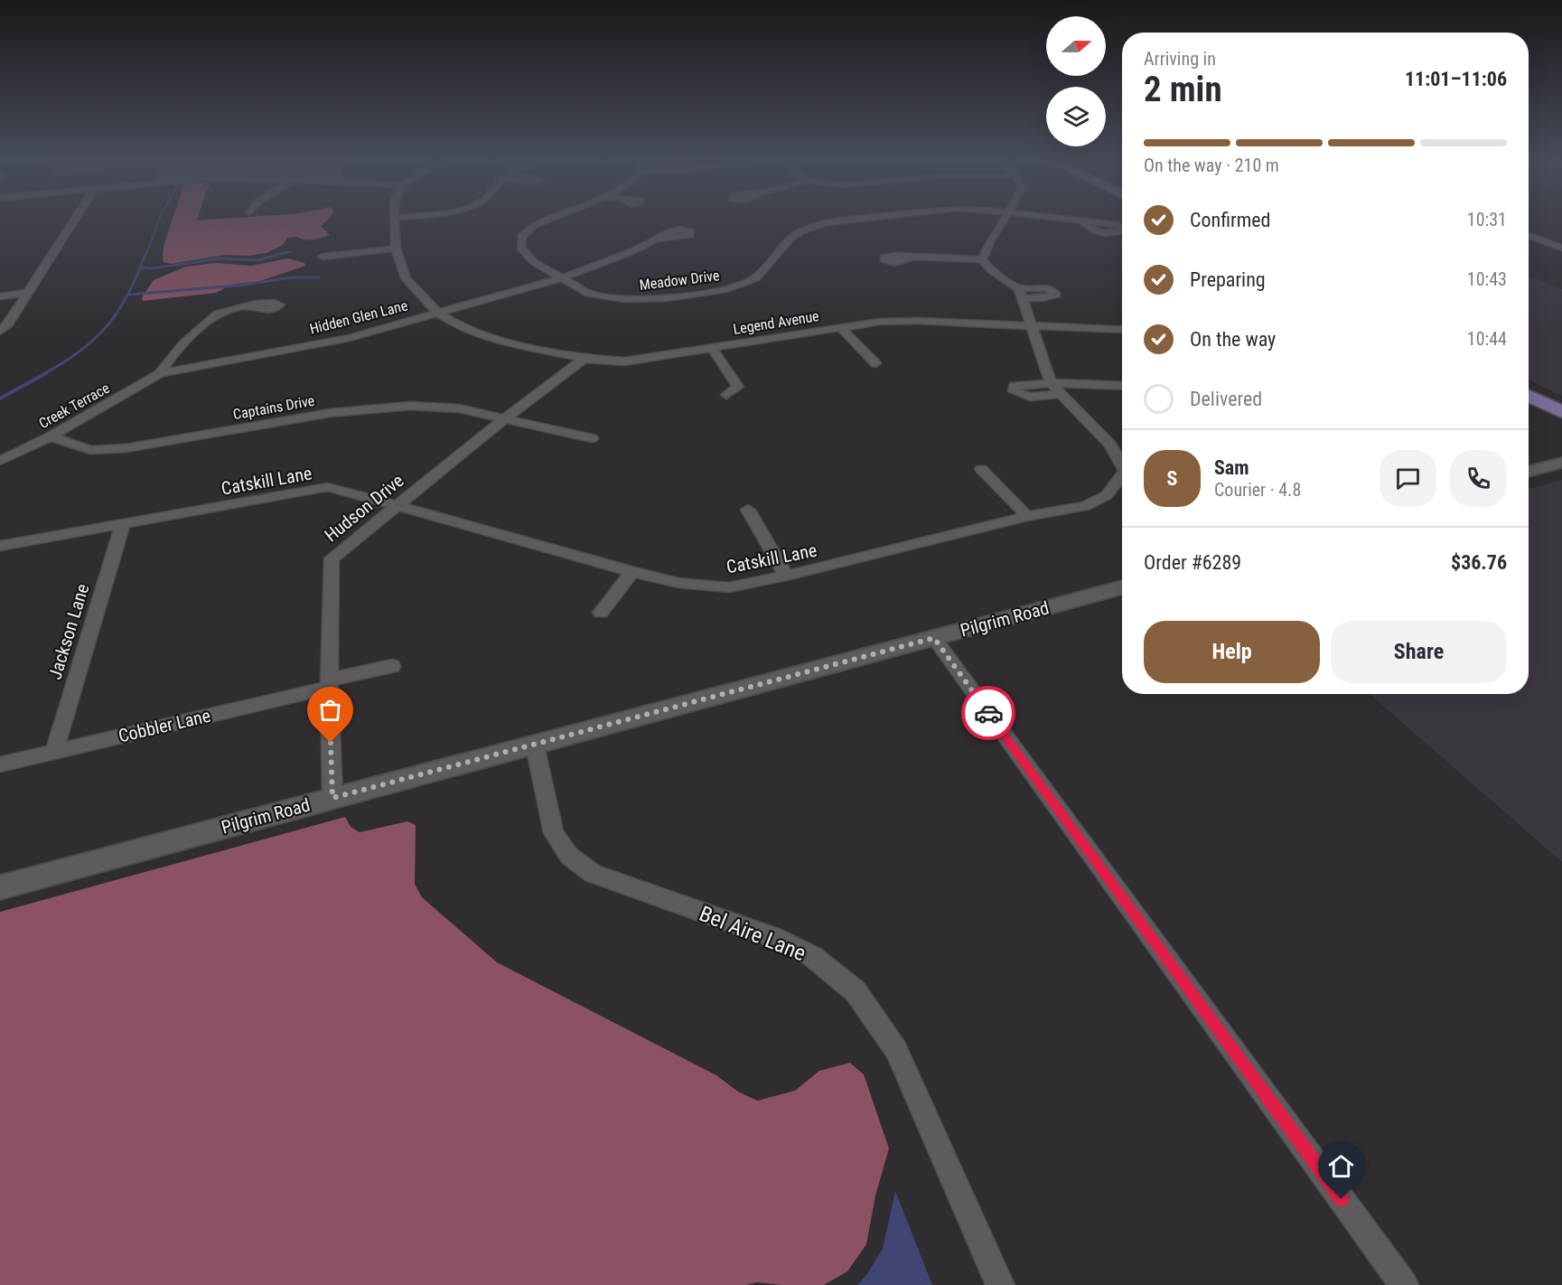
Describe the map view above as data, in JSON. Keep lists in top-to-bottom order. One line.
{"streets":{"street":["Meadow Drive","Hidden Glen Lane","Legend Avenue","Creek Terrace","Captains Drive","Catskill Lane","Hudson Drive","Pilgrim Road","Jackson Lane","Cobbler Lane","Bel Aire Lane"]},"crossings":[["Meadow Drive","Hidden Glen Lane"],["Hidden Glen Lane","Legend Avenue"],["Hidden Glen Lane","Creek Terrace"],["Legend Avenue","Catskill Lane"],["Legend Avenue","Hudson Drive"],["Creek Terrace","Captains Drive"],["Captains Drive","Hudson Drive"],["Catskill Lane","Hudson Drive"],["Catskill Lane","Jackson Lane"],["Hudson Drive","Pilgrim Road"],["Hudson Drive","Cobbler Lane"],["Pilgrim Road","Bel Aire Lane"],["Jackson Lane","Cobbler Lane"]],"north":"right","page":{"heading":["2 min","Arriving in","11:01–11:06"],"panel":["Sam","Courier · 4.8","Order #6289","$36.76"],"bar":"On the way · 210 m","list":[["Confirmed","10:31"],["Preparing","10:43"],["On the way","10:44"],"Delivered"],"round":"S","buttons":["Help","Share"]}}
